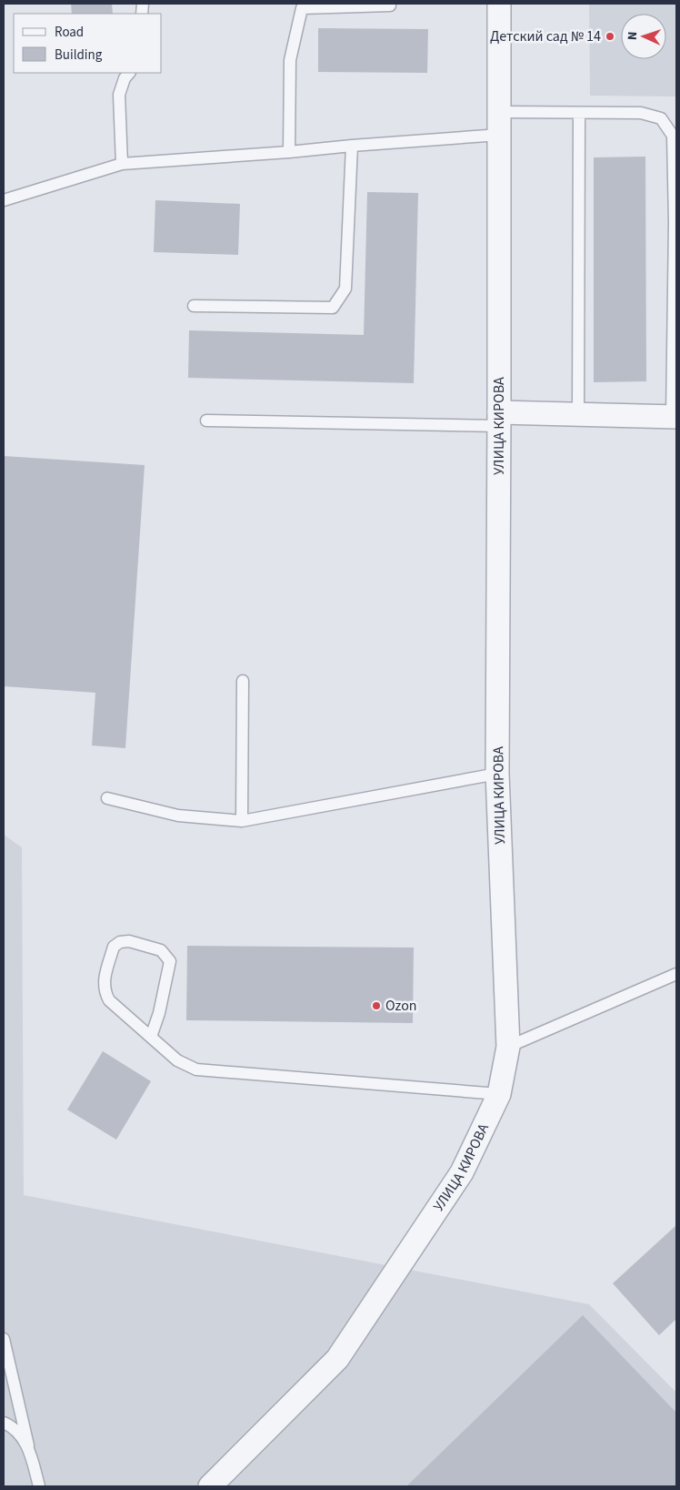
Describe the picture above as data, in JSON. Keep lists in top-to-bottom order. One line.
{"streets":{"street":["УЛИЦА КИРОВА"]},"places":["Детский сад № 14","Ozon"],"legend":["Road","Building"],"north":"left"}
